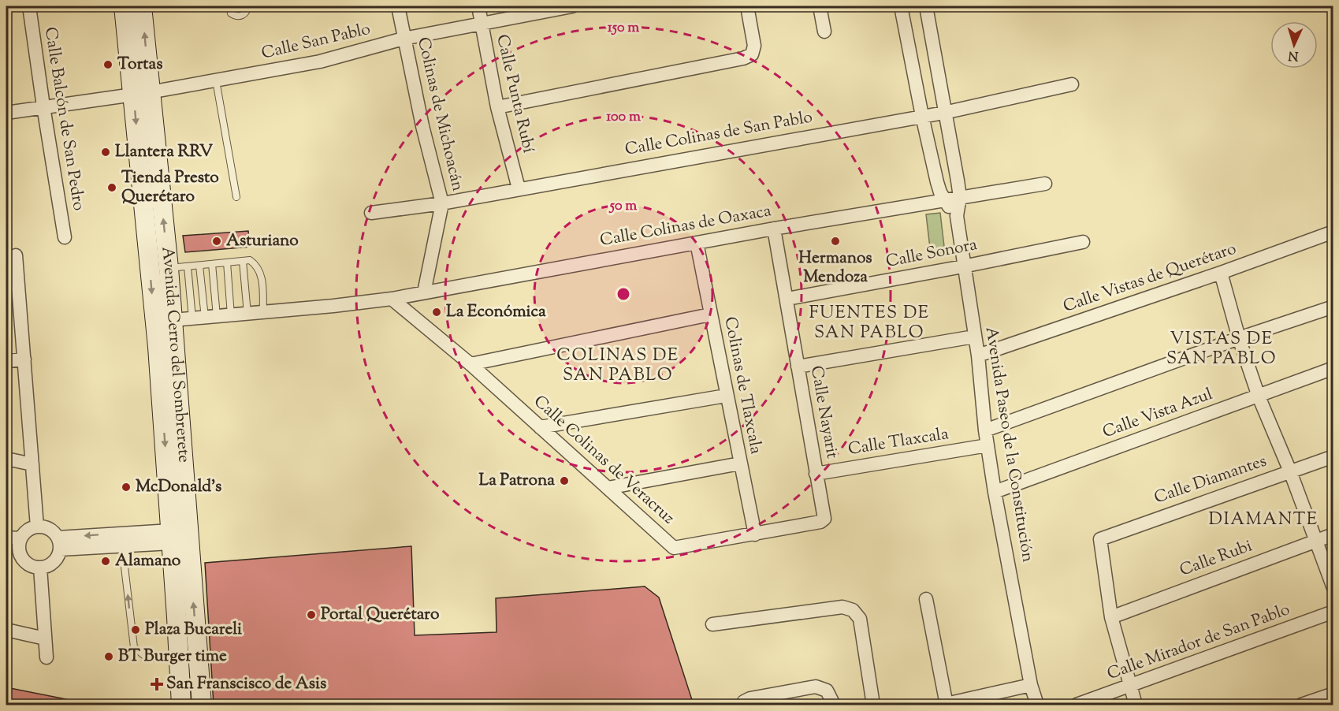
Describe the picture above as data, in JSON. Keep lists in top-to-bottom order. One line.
{"streets":{"main road":["Avenida Cerro del Sombrerete"],"street":["Calle San Pablo","Calle Punta Rubí","Colinas de Michoacán","Calle Balcón de San Pedro","Calle Colinas de San Pablo","Calle Colinas de Oaxaca","Calle Sonora","Calle Vistas de Querétaro","Colinas de Tlaxcala","Calle Nayarit","Calle Vista Azul","Calle Tlaxcala","Avenida Paseo de la Constitución","Calle Colinas de Veracruz","Calle Diamantes","Calle Rubi","Calle Mirador de San Pablo"]},"crossings":[["Calle San Pablo","Calle Punta Rubí"],["Calle San Pablo","Colinas de Michoacán"],["Calle San Pablo","Calle Balcón de San Pedro"],["Calle San Pablo","Avenida Cerro del Sombrerete"],["Calle Punta Rubí","Calle Colinas de San Pablo"],["Colinas de Michoacán","Calle Colinas de San Pablo"],["Calle Colinas de Oaxaca","Avenida Cerro del Sombrerete"],["Calle Colinas de Oaxaca","Colinas de Tlaxcala"],["Calle Colinas de Oaxaca","Calle Nayarit"],["Calle Colinas de Oaxaca","Avenida Paseo de la Constitución"],["Calle Colinas de Oaxaca","Calle Colinas de Veracruz"],["Calle Sonora","Calle Nayarit"],["Calle Sonora","Avenida Paseo de la Constitución"],["Calle Vistas de Querétaro","Avenida Paseo de la Constitución"],["Colinas de Tlaxcala","Calle Colinas de Veracruz"],["Calle Nayarit","Calle Tlaxcala"],["Calle Nayarit","Calle Colinas de Veracruz"],["Calle Vista Azul","Avenida Paseo de la Constitución"],["Calle Tlaxcala","Avenida Paseo de la Constitución"],["Calle Diamantes","Calle Rubi"]],"districts":["FUENTES DE SAN PABLO","VISTAS DE SAN PABLO","COLINAS DE SAN PABLO","DIAMANTE"],"places":{"other":["Tortas","Llantera RRV","Tienda Presto Querétaro","Asturiano","Hermanos Mendoza","La Económica","La Patrona","McDonald's","Alamano","Portal Querétaro","Plaza Bucareli","BT Burger time"],"health":["San Franscisco de Asis"]},"north":"bottom","rings":["150 m","100 m","50 m"]}
